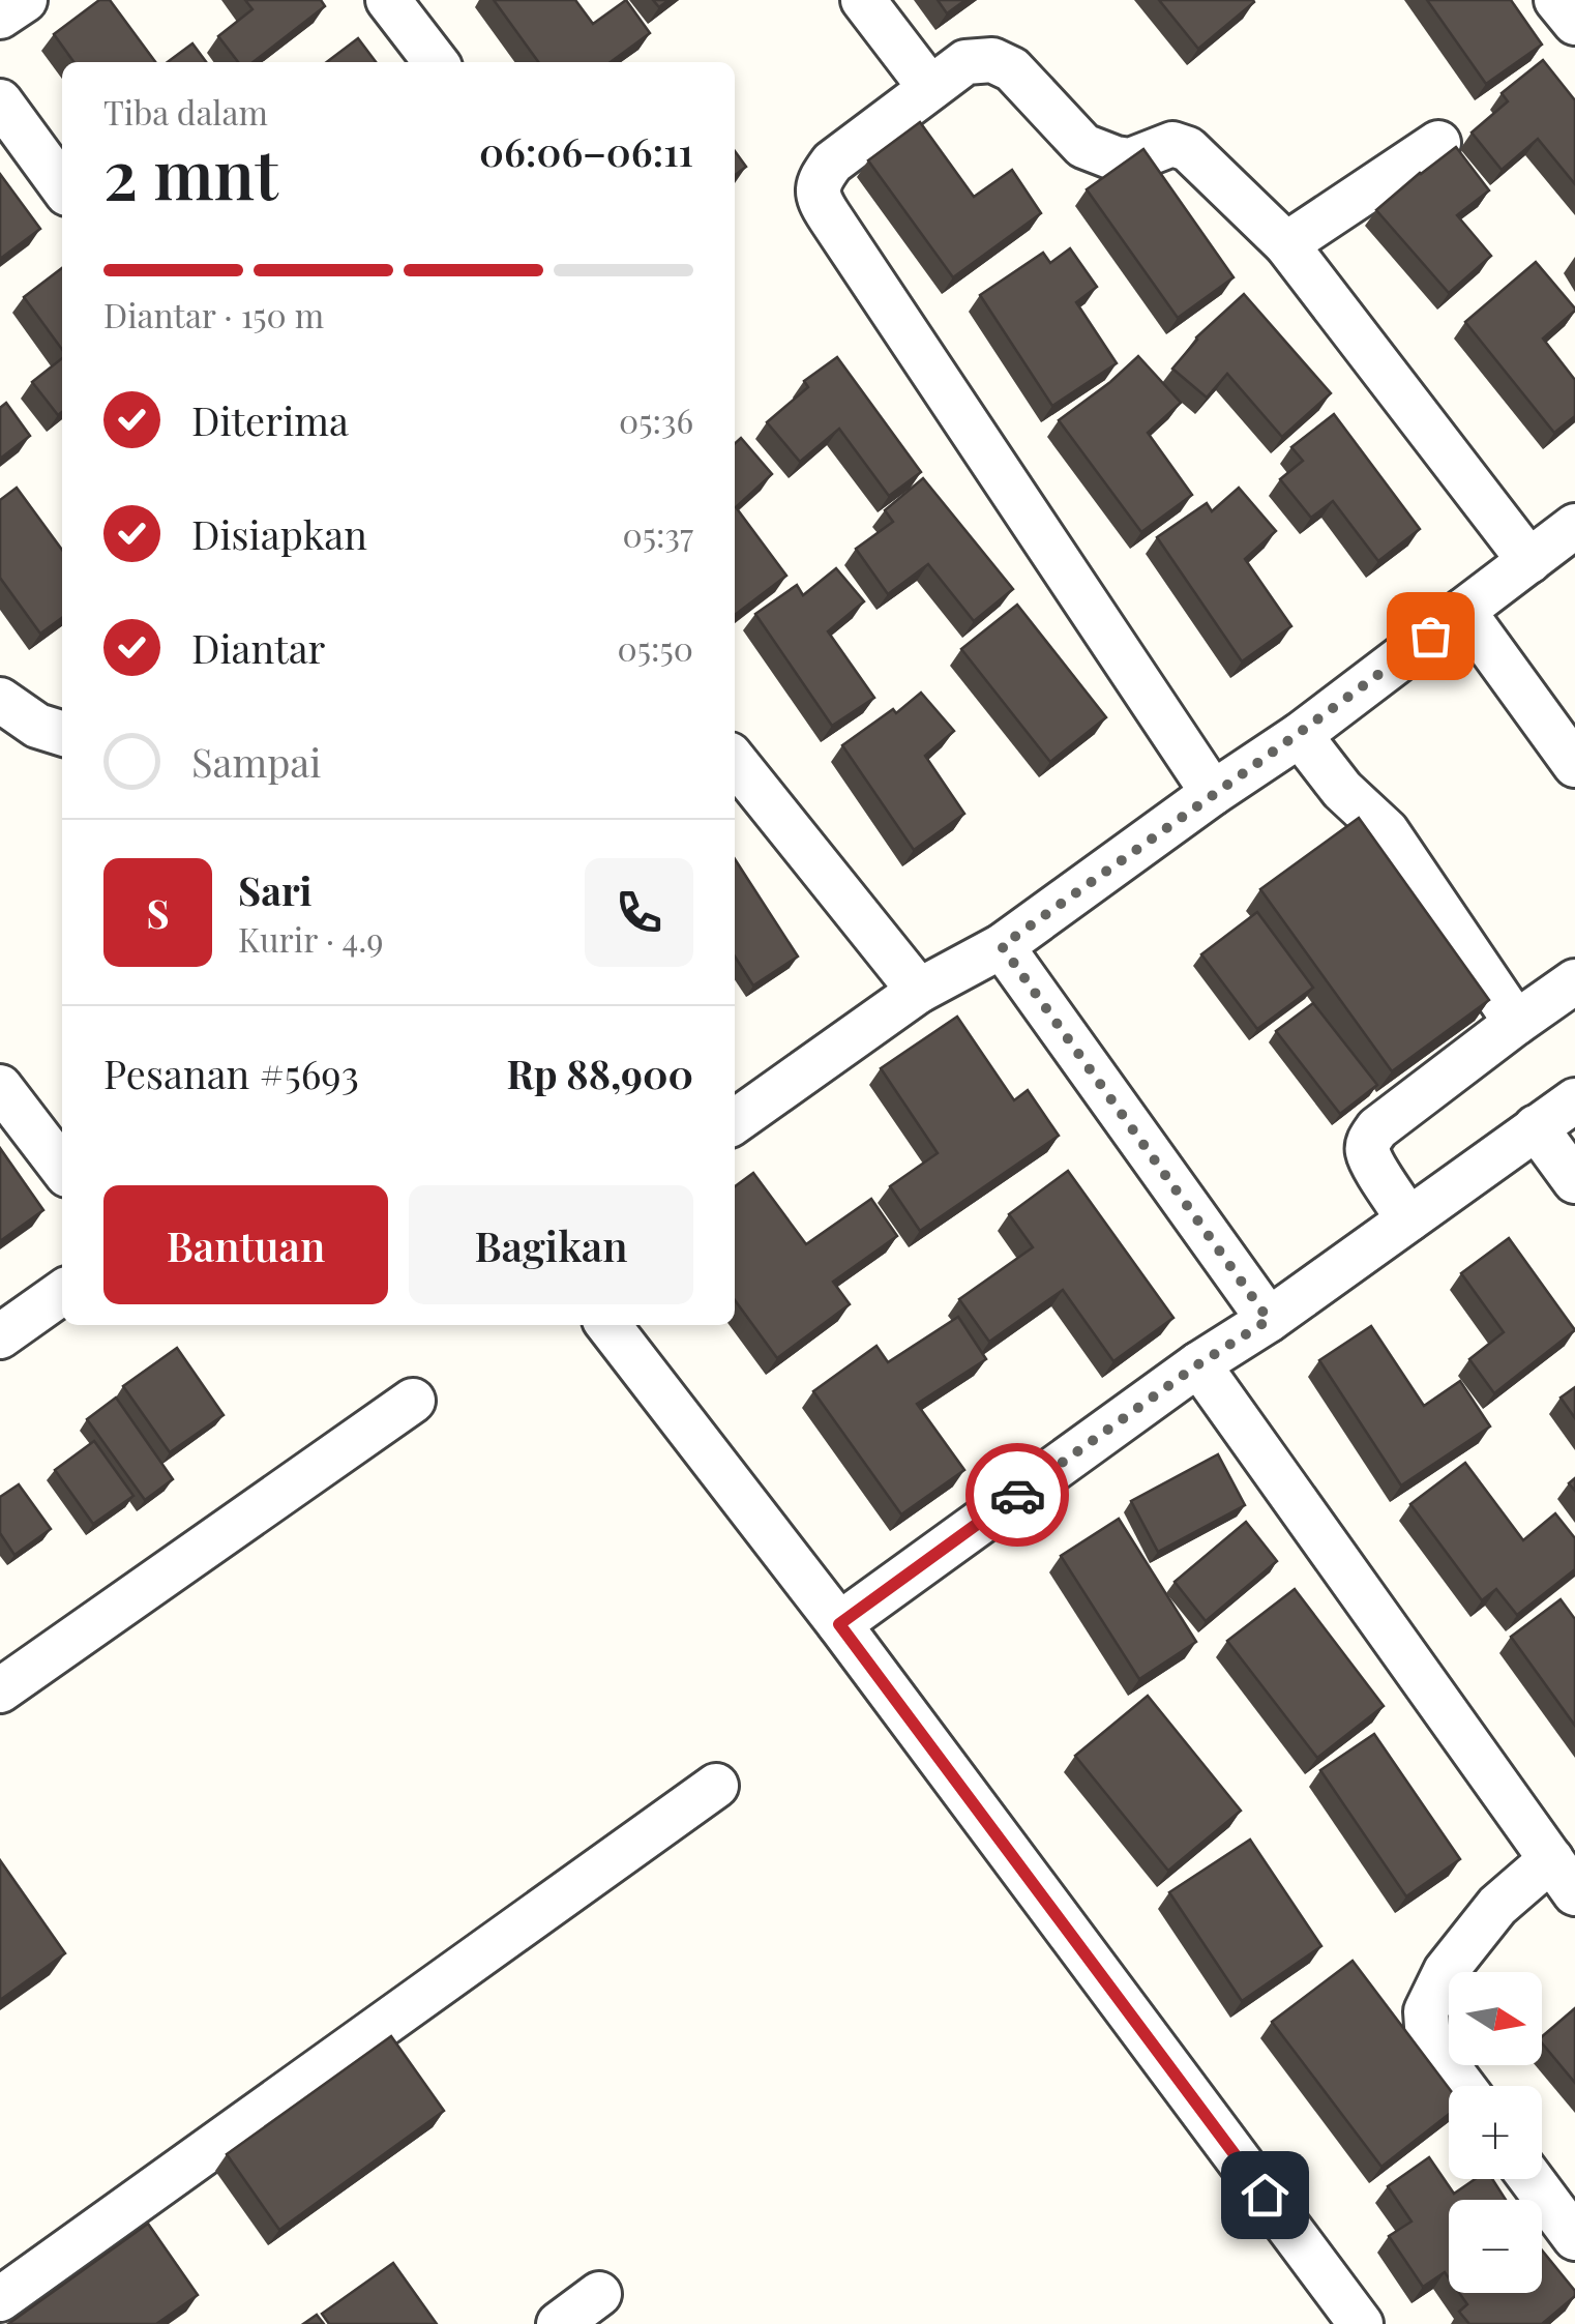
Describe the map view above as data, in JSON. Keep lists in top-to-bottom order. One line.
{"north":"right","page":{"heading":["2 mnt","Tiba dalam","06:06–06:11"],"panel":["Sari","Kurir · 4.9","Pesanan #5693","Rp 88,900"],"bar":"Diantar · 150 m","list":[["Diterima","05:36"],["Disiapkan","05:37"],["Diantar","05:50"],"Sampai"],"round":"S","buttons":["Bantuan","Bagikan"],"map_buttons":["+","−"]}}
